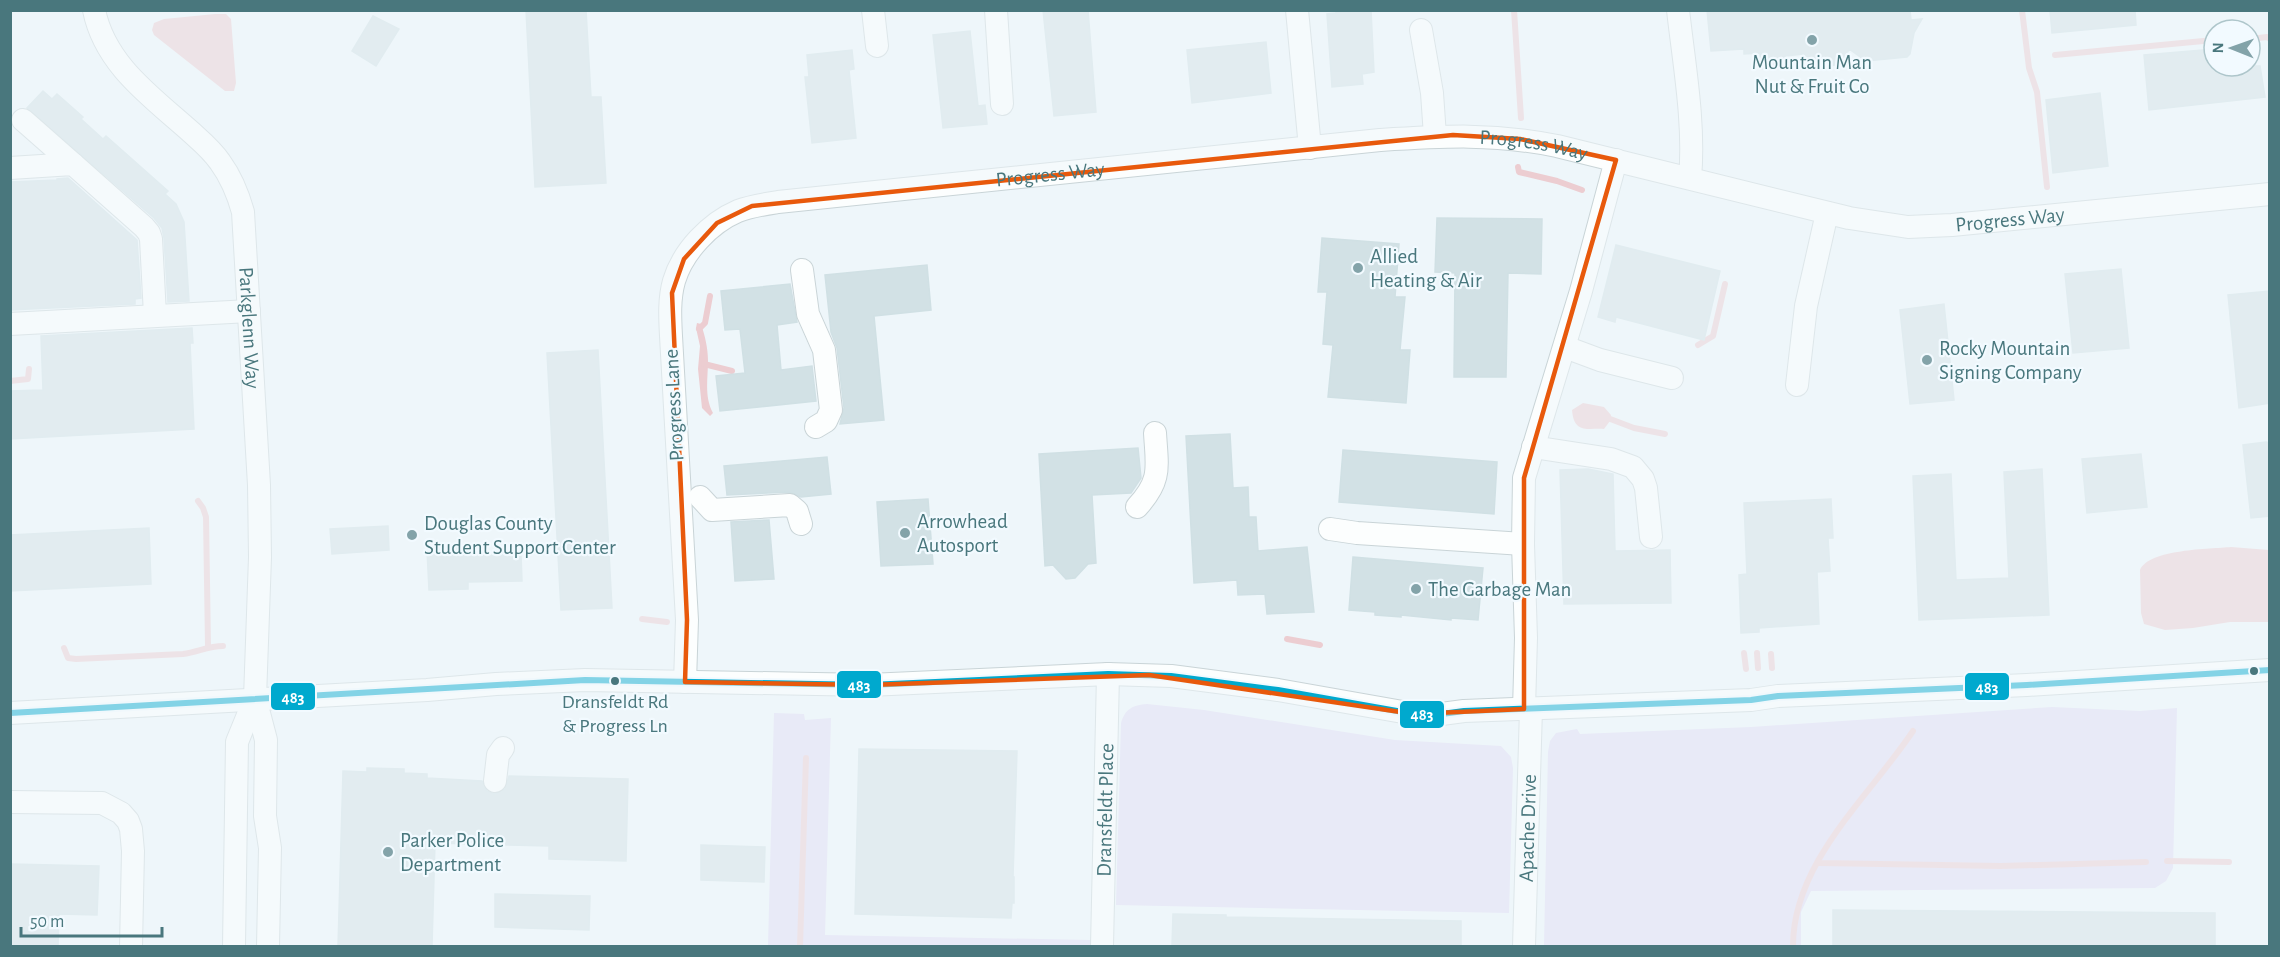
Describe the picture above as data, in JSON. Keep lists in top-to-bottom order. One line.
{"streets":{"street":["Progress Way","Parkglenn Way","Progress Lane","Dransfeldt Place","Apache Drive"]},"crossings":[["Progress Way","Progress Lane"],["Progress Way","Apache Drive"]],"places":["Mountain Man Nut & Fruit Co","Allied Heating & Air","Rocky Mountain Signing Company","Arrowhead Autosport","Douglas County Student Support Center","The Garbage Man","Dransfeldt Rd & Progress Ln","Parker Police Department"],"lines":["transit line 483"],"scale_bar":"50 m","north":"left"}
